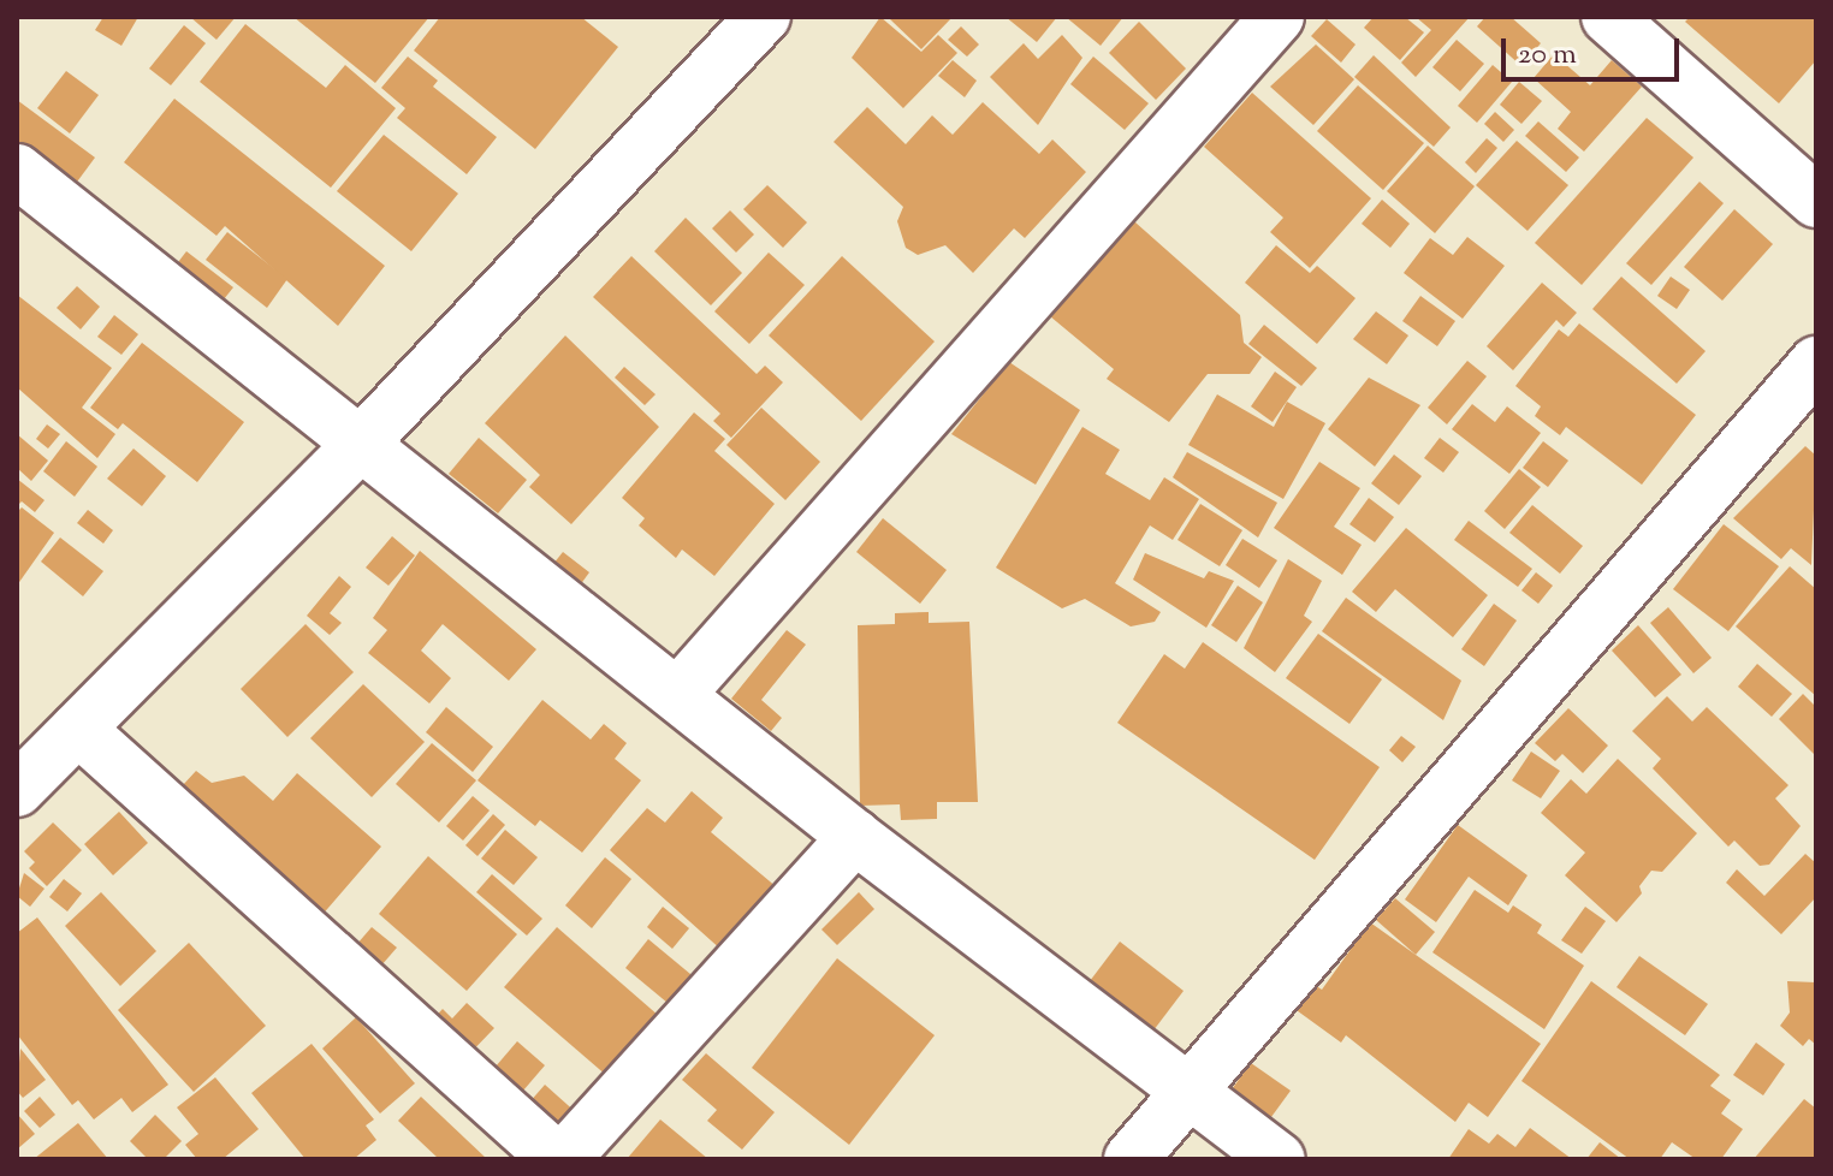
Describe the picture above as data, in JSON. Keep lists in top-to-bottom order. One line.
{"scale_bar":"20 m"}
